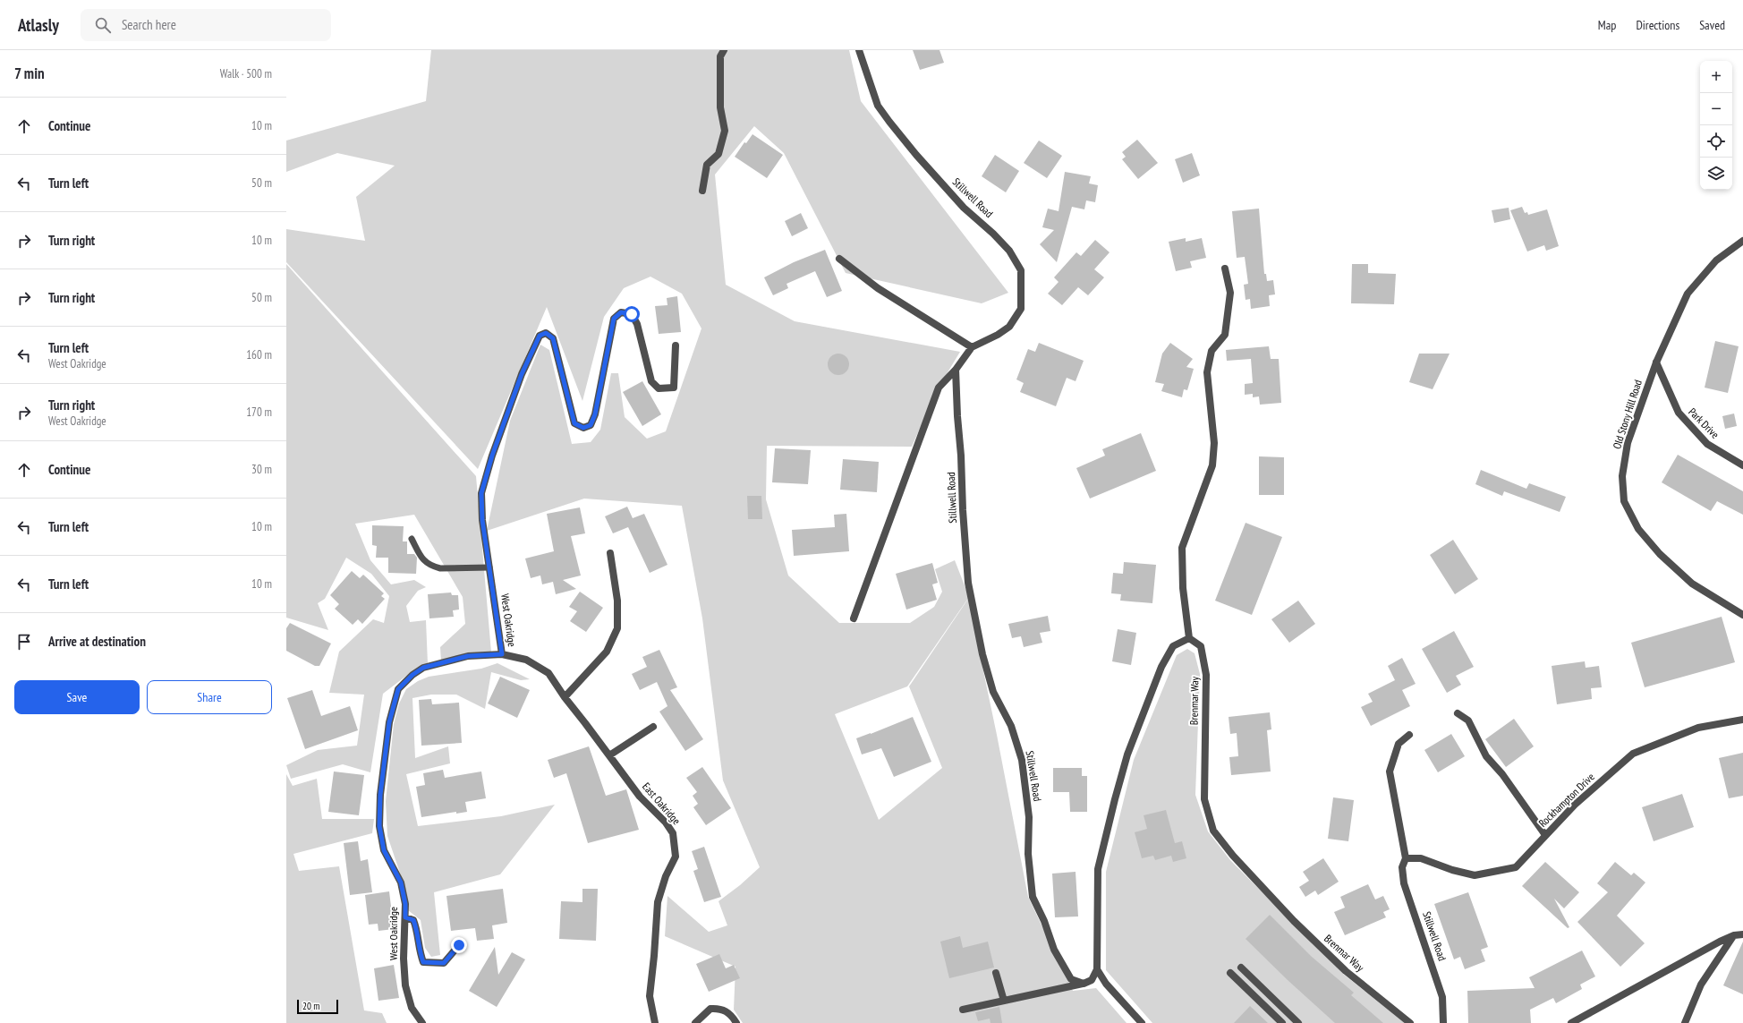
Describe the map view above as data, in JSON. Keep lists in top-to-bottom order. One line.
{"streets":{"street":["Stillwell Road","Old Stony Hill Road","Park Drive","West Oakridge","Brenmar Way","Rockhampton Drive","East Oakridge"]},"crossings":[["Stillwell Road","Rockhampton Drive"],["Old Stony Hill Road","Park Drive"],["West Oakridge","East Oakridge"]],"scale_bar":"20 m","page":{"header":"Atlasly","search":"Search here","nav":["Map","Directions","Saved"],"heading":["7 min","Walk · 500 m"],"map_buttons":["+","−"],"list":[["Continue","10 m"],["Turn left","50 m"],["Turn right","10 m"],["Turn right","50 m"],["Turn left","West Oakridge","160 m"],["Turn right","West Oakridge","170 m"],["Continue","30 m"],["Turn left","10 m"],["Turn left","10 m"],"Arrive at destination"],"buttons":["Save","Share"],"scale":"20 m"}}
